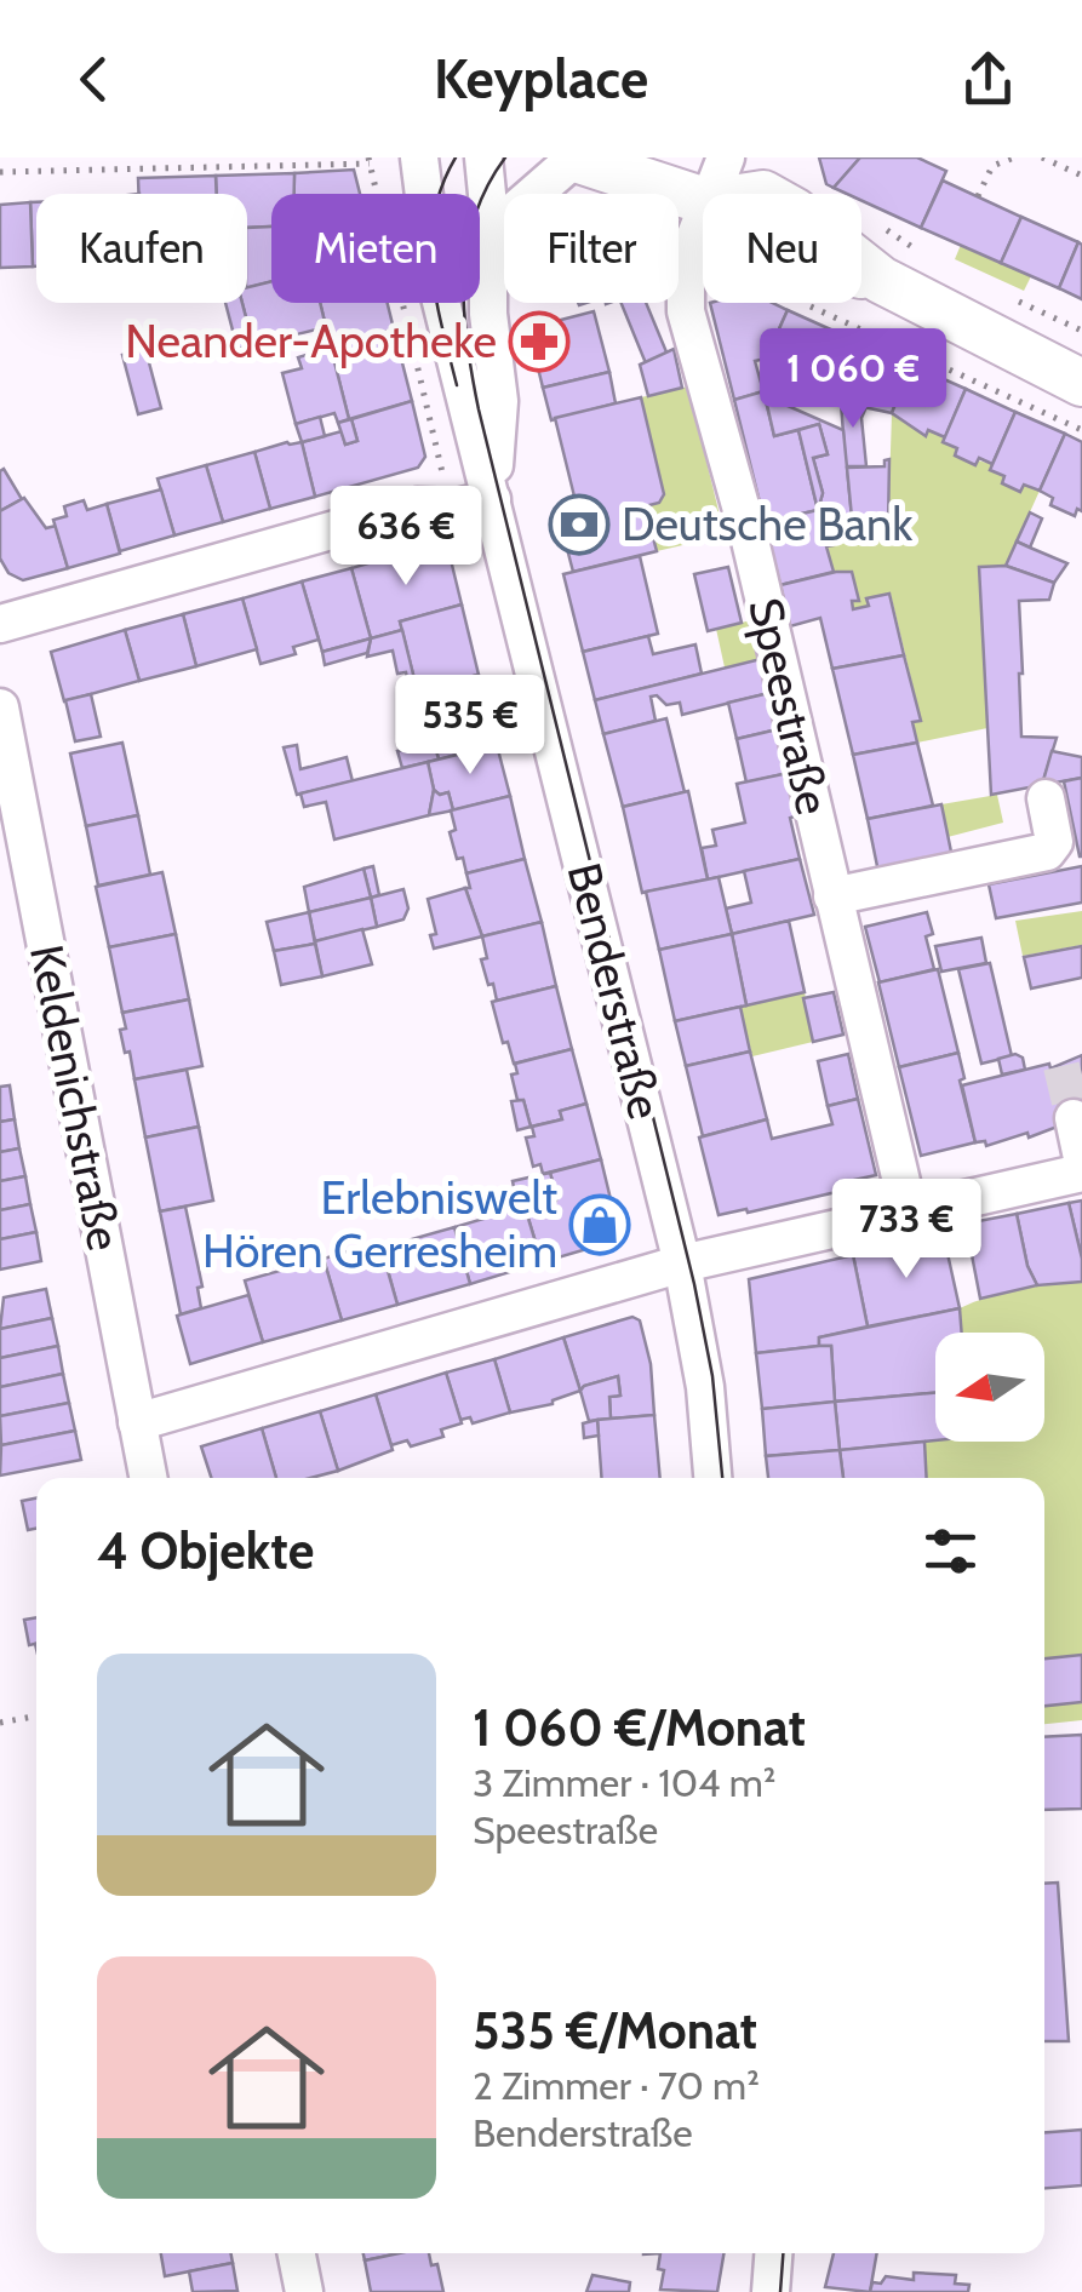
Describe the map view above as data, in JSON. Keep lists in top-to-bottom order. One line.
{"streets":{"street":["Speestraße","Benderstraße","Keldenichstraße"]},"places":{"pharmacy":["Neander-Apotheke"],"bank":["Deutsche Bank"],"shop":["Erlebniswelt Hören Gerresheim"]},"north":"left","page":{"header":"Keyplace","chip":["Kaufen","Mieten","Filter","Neu"],"price":["1 060 €","636 €","535 €","733 €"],"heading":"4 Objekte","list":[{"name":"1 060 €/Monat","note":"3 Zimmer · 104 m² · Speestraße"},{"name":"535 €/Monat","note":"2 Zimmer · 70 m² · Benderstraße"}]}}
